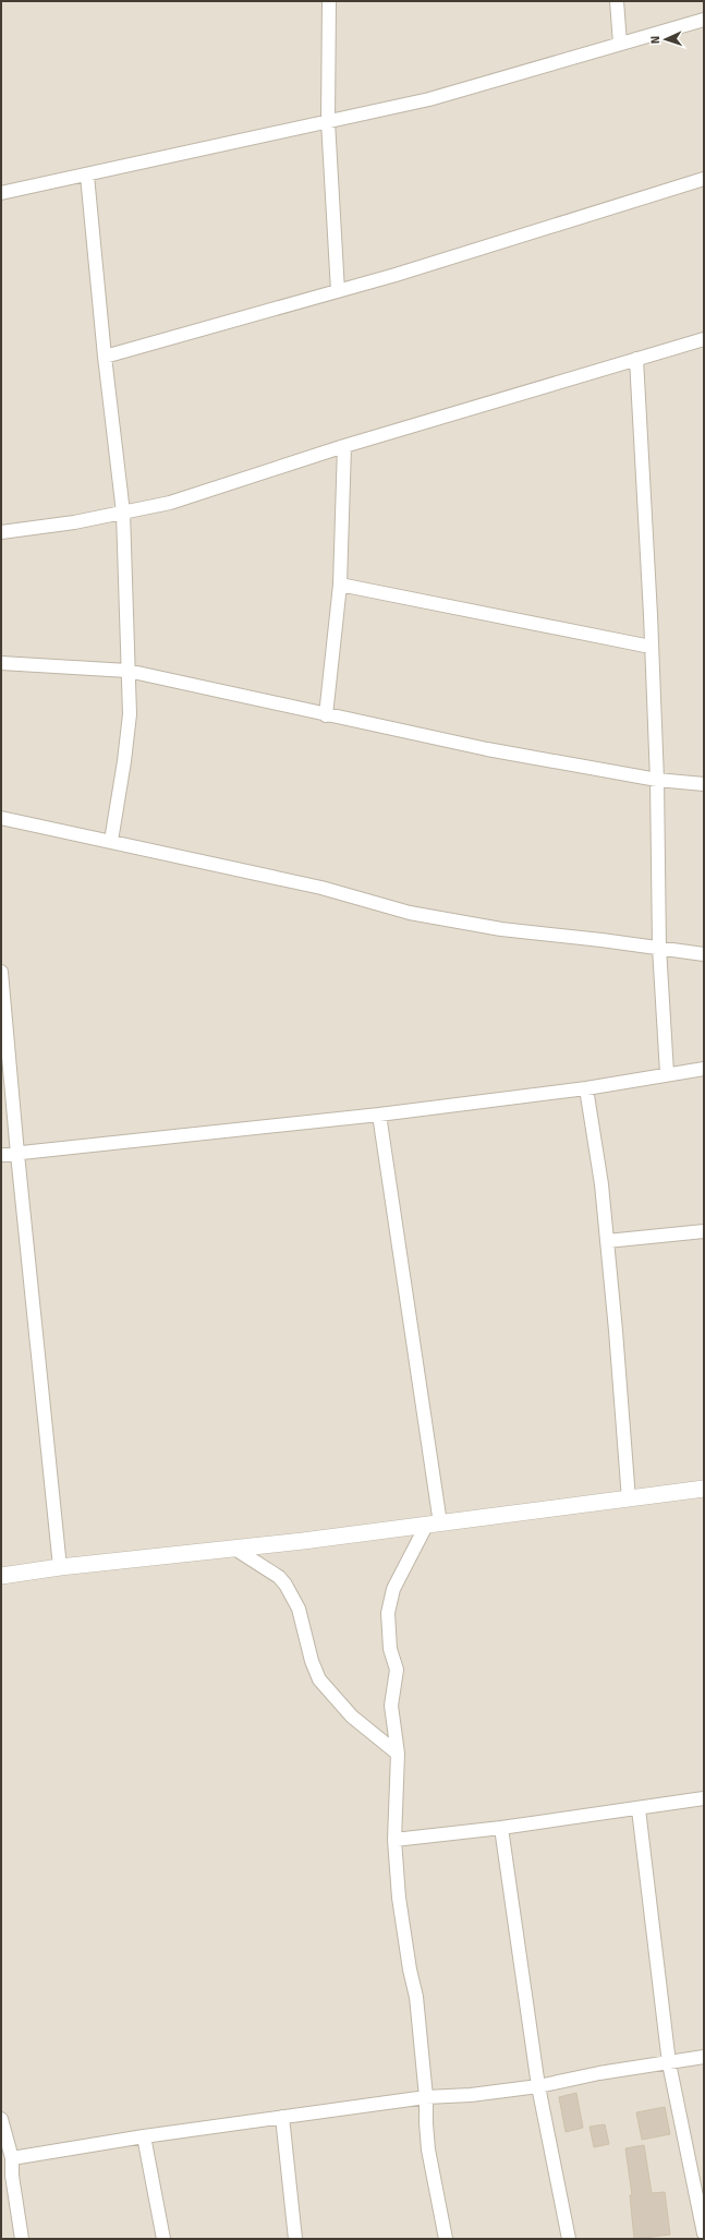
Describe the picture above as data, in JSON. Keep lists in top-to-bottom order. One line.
{"north":"left"}
